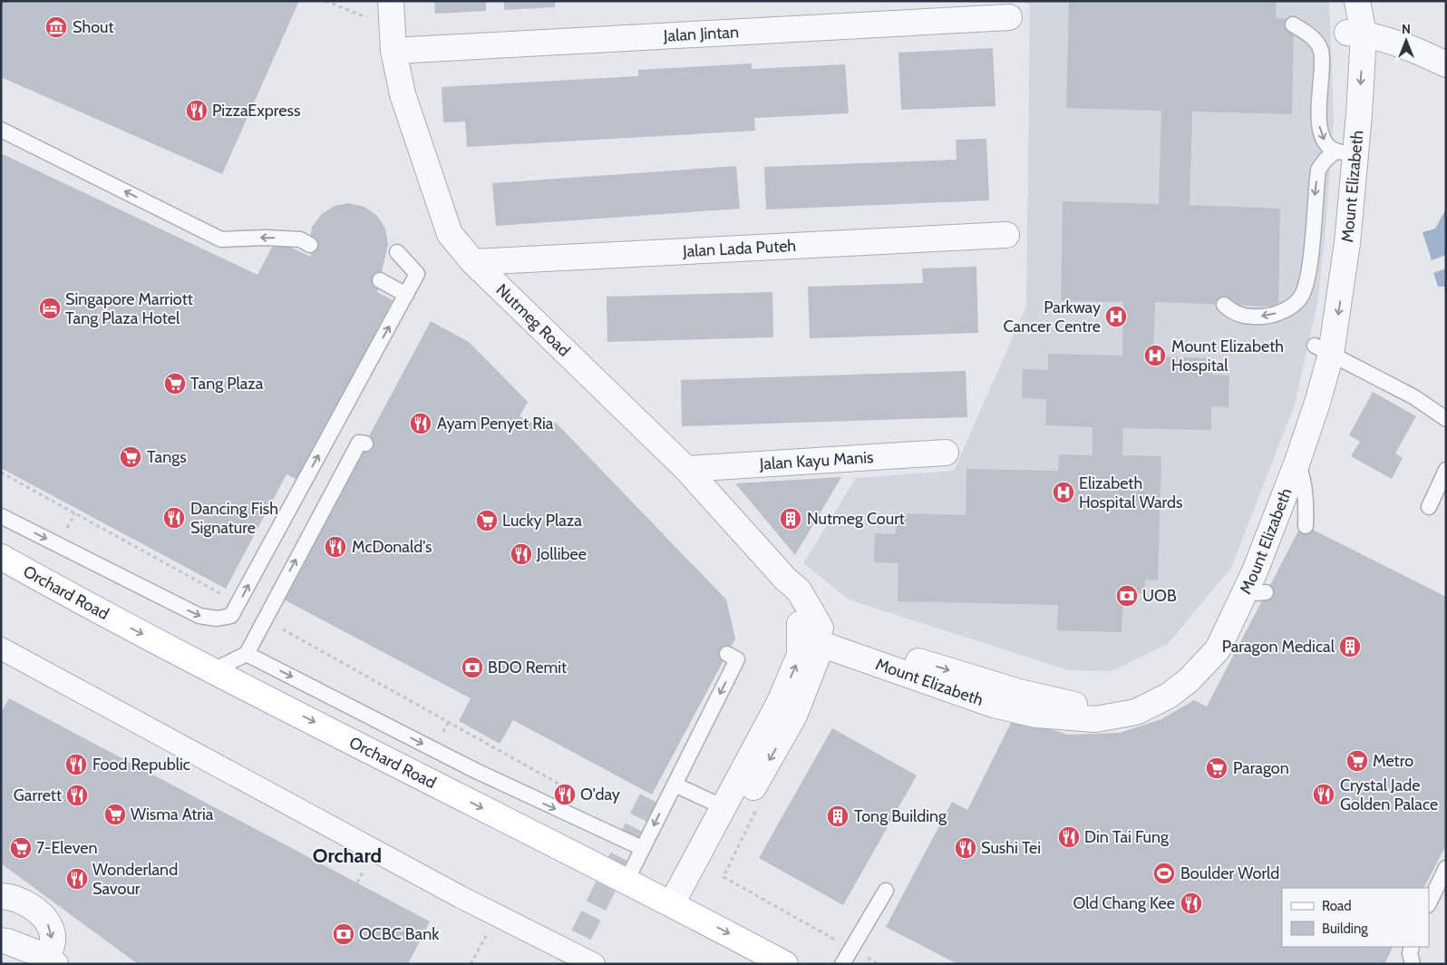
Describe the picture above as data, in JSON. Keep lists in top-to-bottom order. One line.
{"streets":{"main road":["Orchard Road"],"street":["Jalan Jintan","Mount Elizabeth","Jalan Lada Puteh","Nutmeg Road","Jalan Kayu Manis"]},"crossings":[["Jalan Jintan","Nutmeg Road"],["Mount Elizabeth","Nutmeg Road"],["Jalan Lada Puteh","Nutmeg Road"],["Nutmeg Road","Jalan Kayu Manis"]],"one_way":["Orchard Road"],"districts":["Orchard"],"places":{"museum":["Shout"],"restaurant":["PizzaExpress","Ayam Penyet Ria","Dancing Fish Signature","McDonald's","Jollibee","Food Republic","O'day","Crystal Jade Golden Palace","Garrett","Din Tai Fung","Sushi Tei","Wonderland Savour","Old Chang Kee"],"hotel":["Singapore Marriott Tang Plaza Hotel"],"hospital":["Parkway Cancer Centre","Mount Elizabeth Hospital","Elizabeth Hospital Wards"],"supermarket":["Tang Plaza","Tangs","Lucky Plaza","Metro","Paragon","Wisma Atria","7-Eleven"],"building":["Nutmeg Court","Paragon Medical","Tong Building"],"bank":["UOB","BDO Remit","OCBC Bank"],"sports":["Boulder World"]},"legend":["Road","Building"],"north":"top"}
